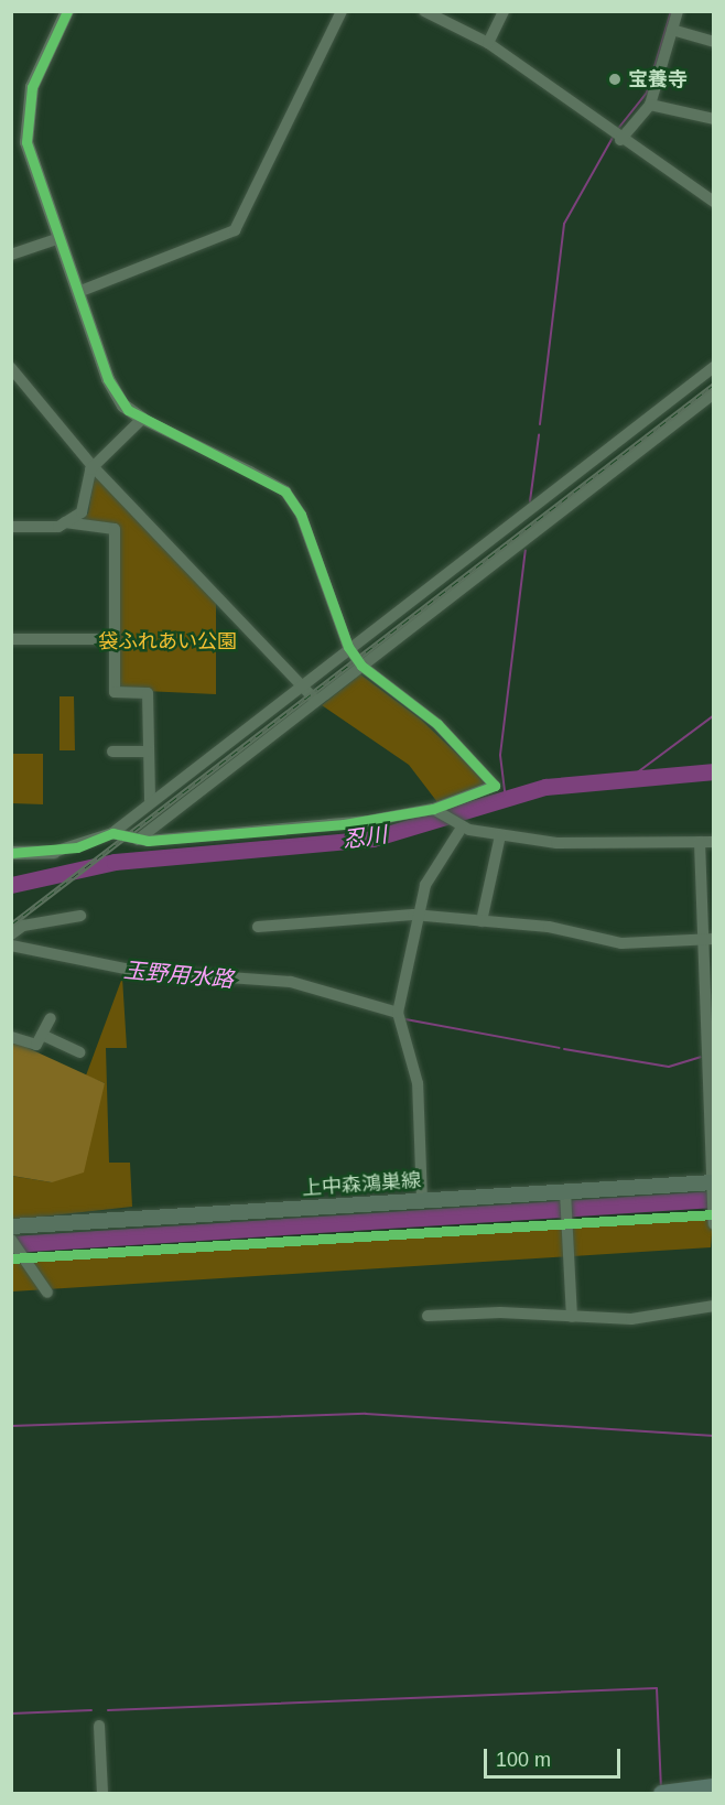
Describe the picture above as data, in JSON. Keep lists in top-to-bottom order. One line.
{"streets":{"main road":["上中森鴻巣線"]},"water":["忍川","玉野用水路"],"parks":["袋ふれあい公園"],"places":["宝養寺"],"scale_bar":"100 m"}
